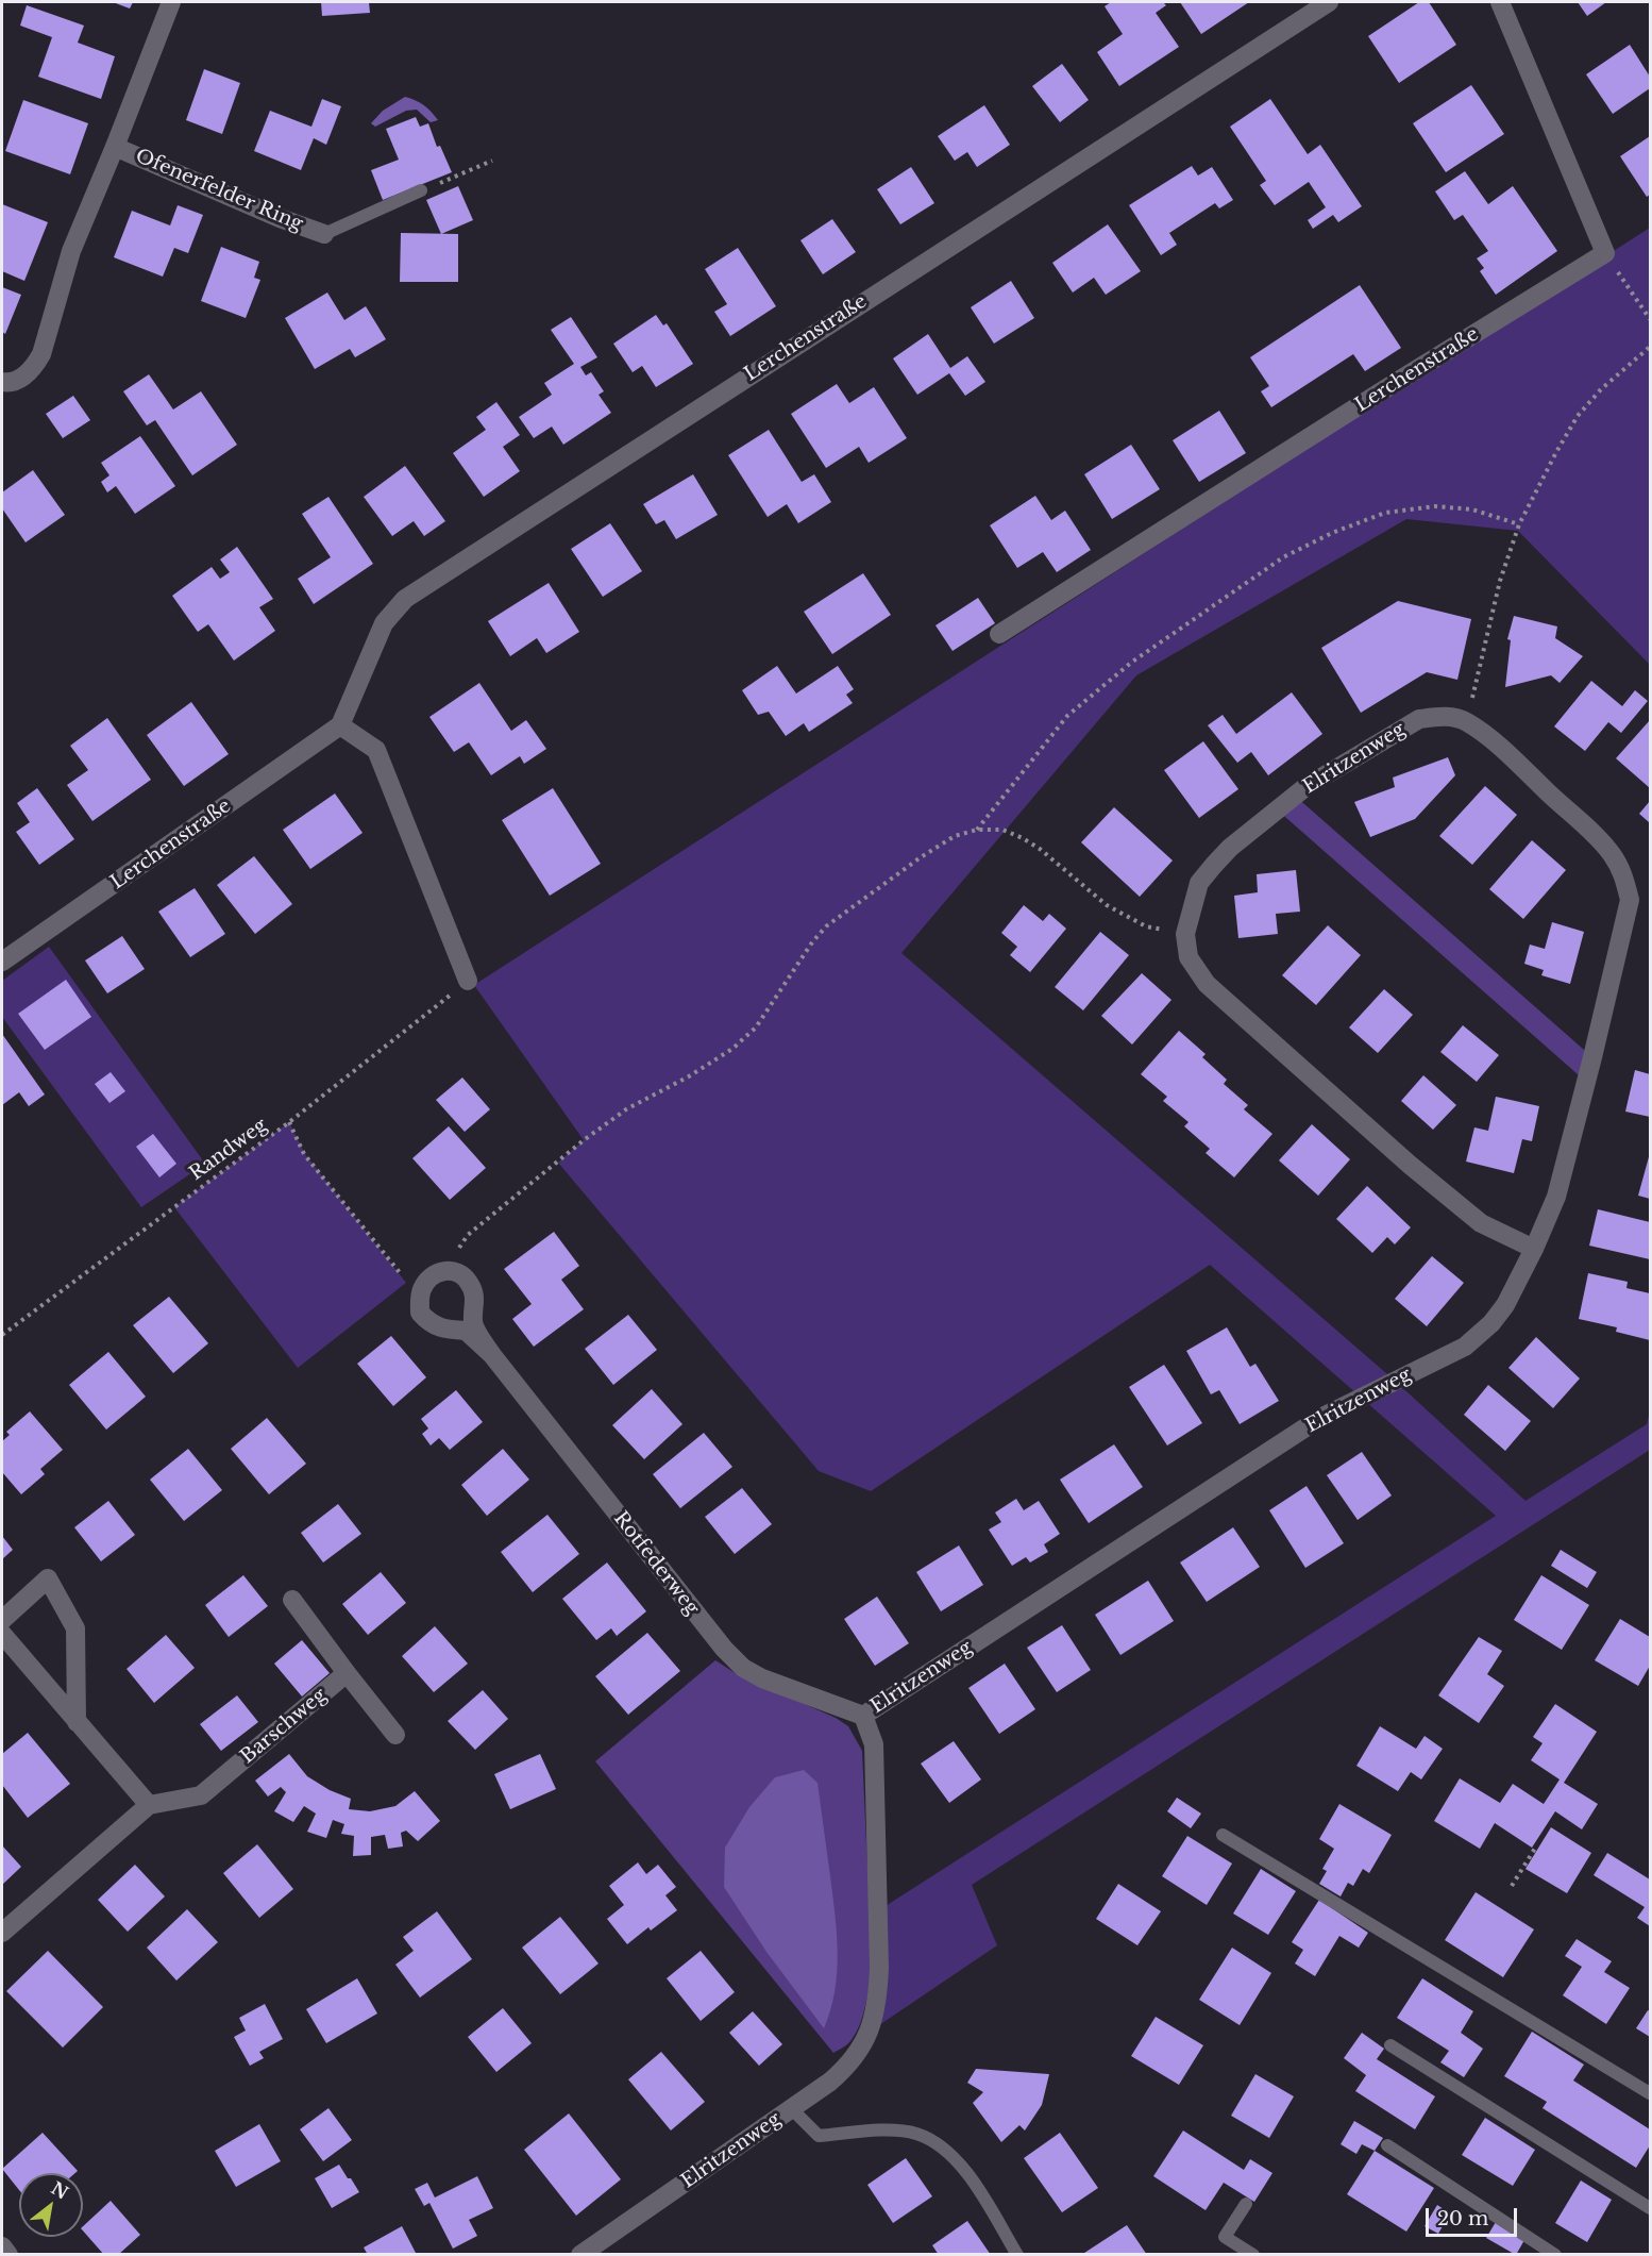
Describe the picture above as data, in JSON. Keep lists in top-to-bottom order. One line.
{"streets":{"street":["Ofenerfelder Ring","Lerchenstraße","Elritzenweg","Rotfederweg","Barschweg"],"path":["Randweg"]},"crossings":[["Elritzenweg","Rotfederweg"]],"scale_bar":"20 m","north":"top right"}
